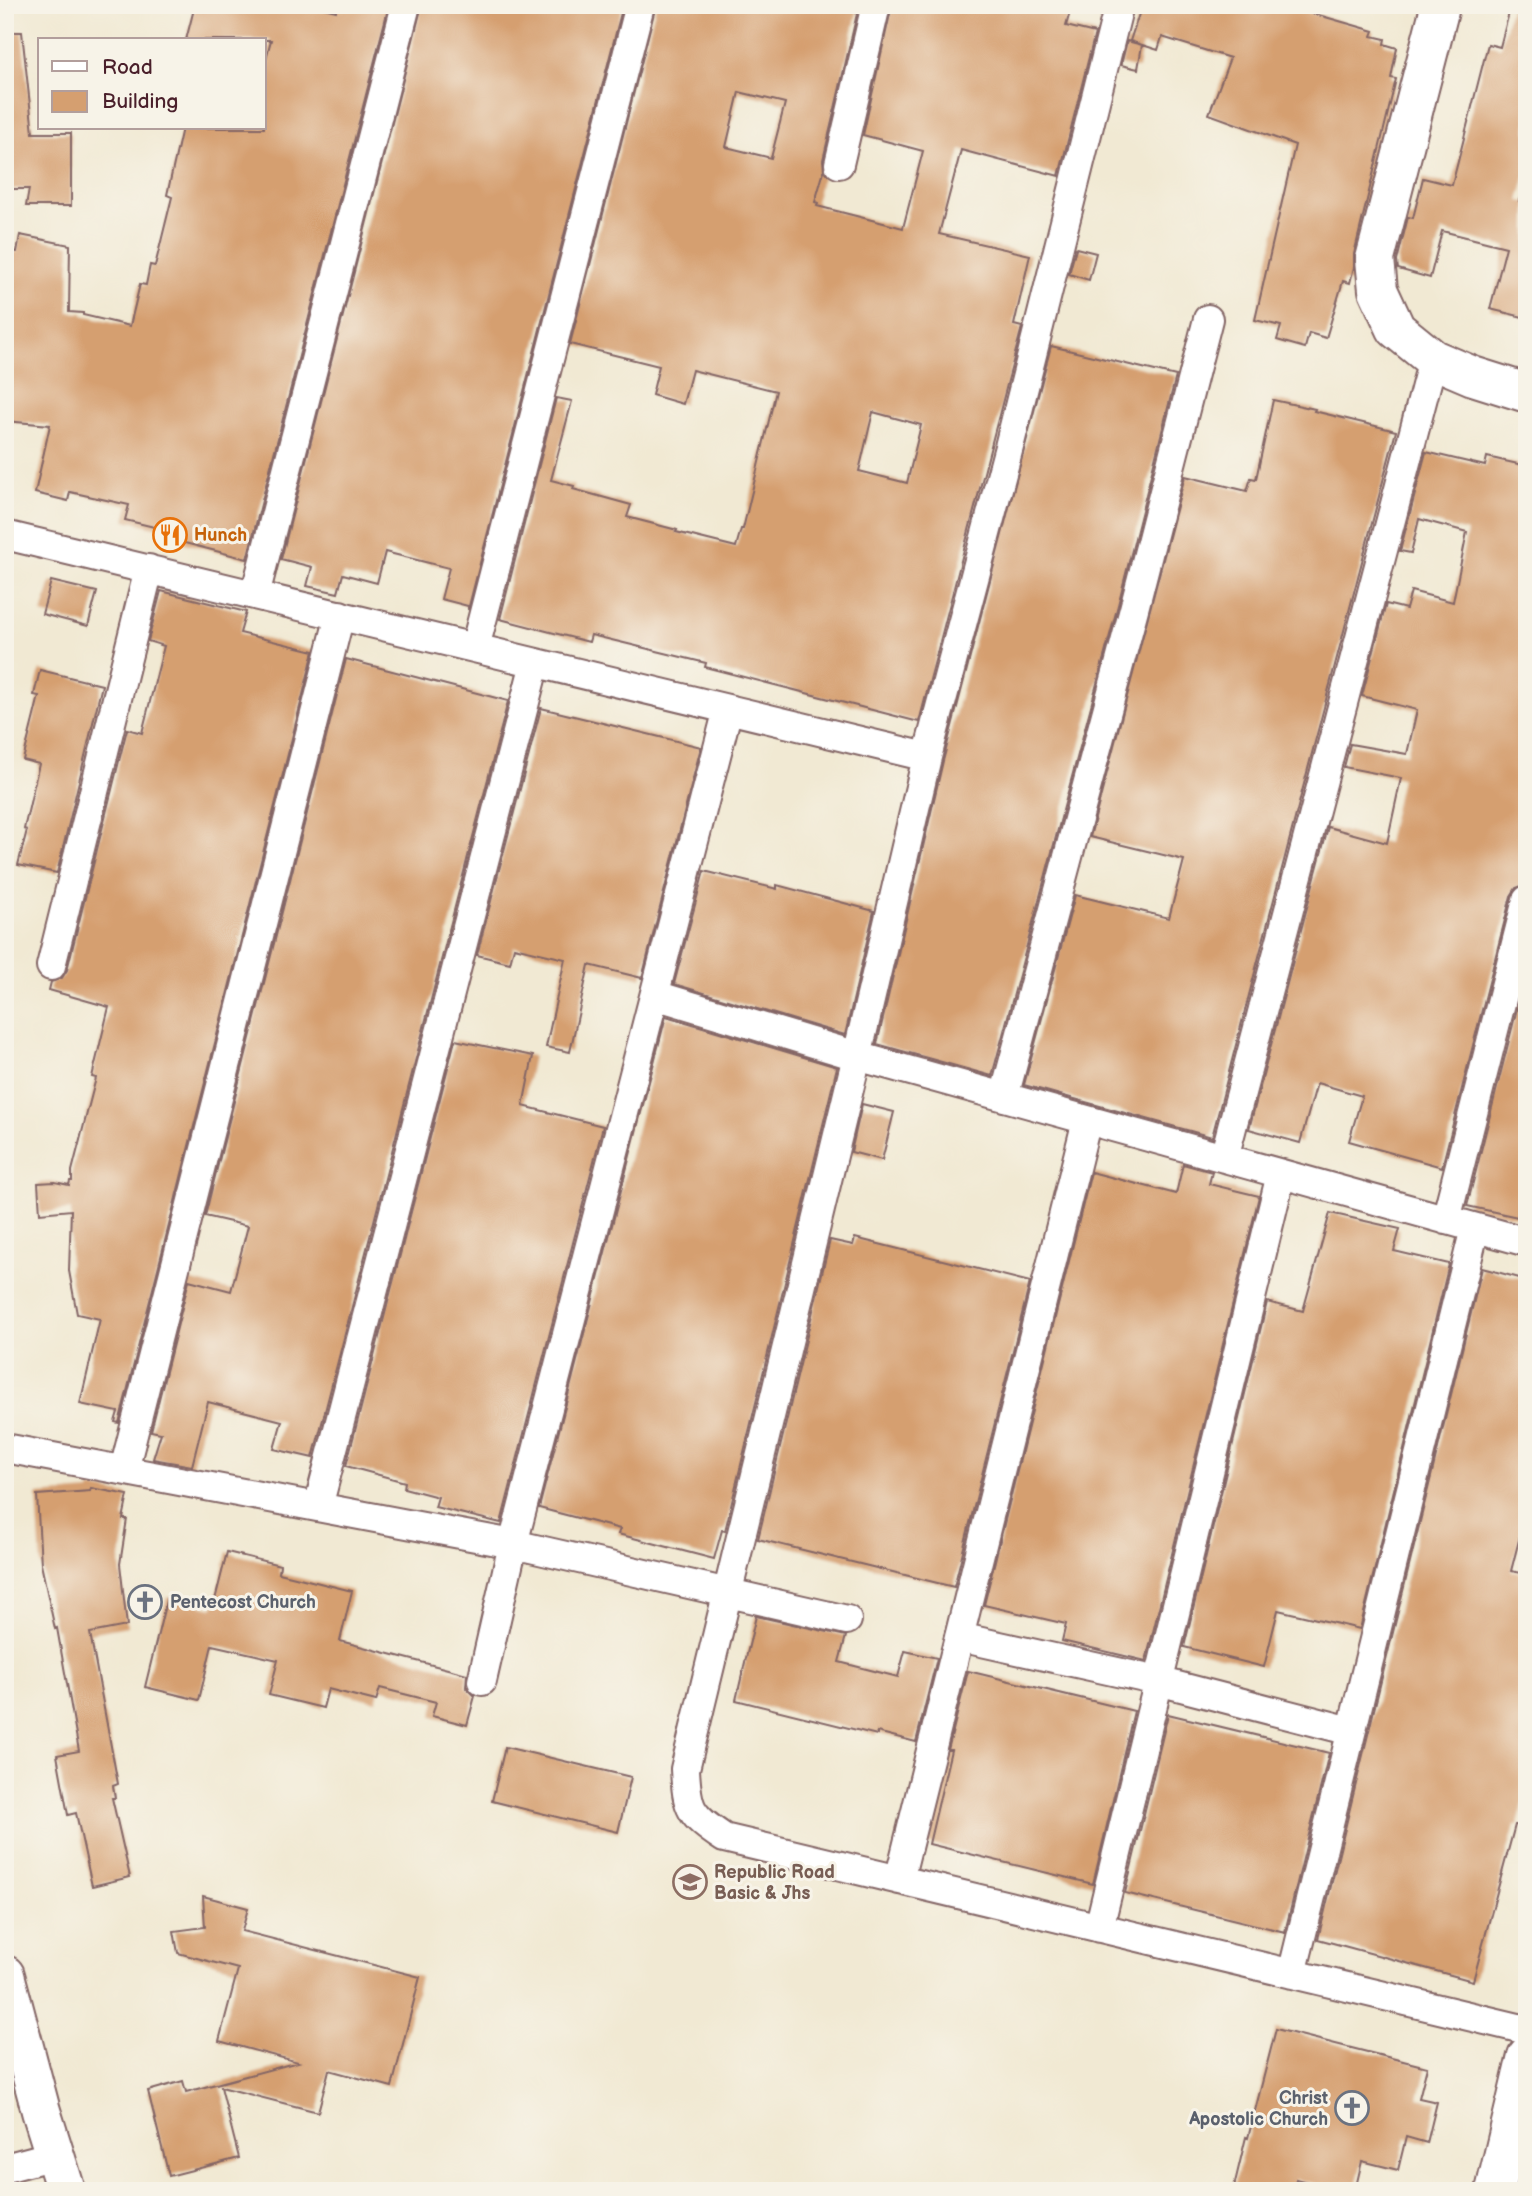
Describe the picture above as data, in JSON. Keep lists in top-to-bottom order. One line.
{"places":{"restaurant":["Hunch"],"church":["Pentecost Church","Christ Apostolic Church"],"school or university":["Republic Road Basic & Jhs"]},"legend":["Road","Building"]}
